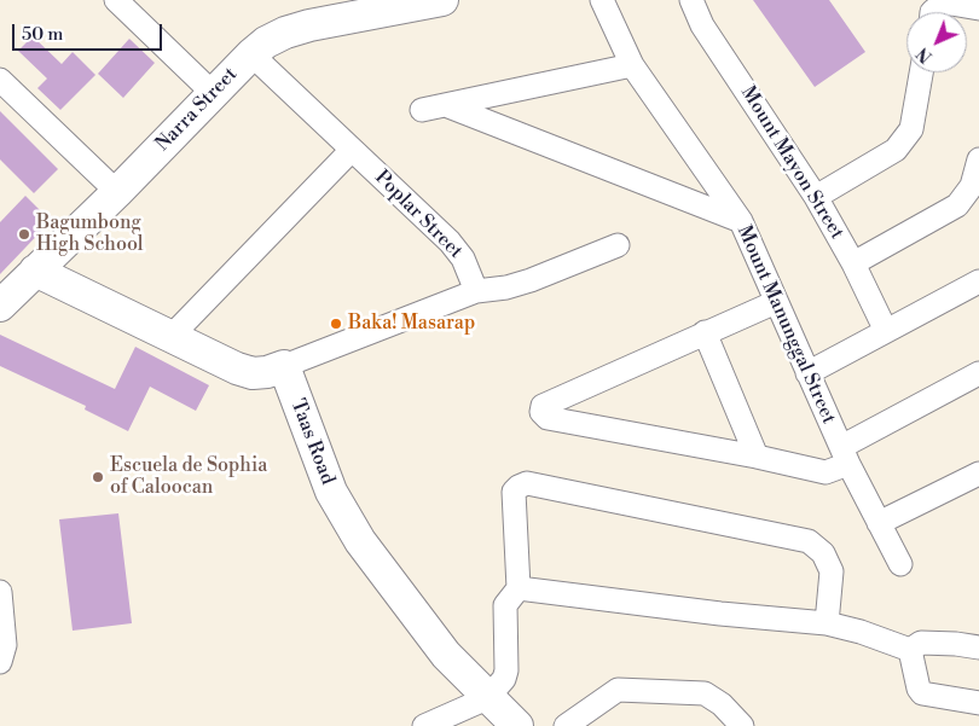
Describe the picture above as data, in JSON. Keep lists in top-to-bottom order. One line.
{"streets":{"street":["Narra Street","Mount Mayon Street","Poplar Street","Mount Manunggal Street","Taas Road"]},"crossings":[["Narra Street","Poplar Street"]],"places":["Bagumbong High School","Baka! Masarap","Escuela de Sophia of Caloocan"],"scale_bar":"50 m","north":"bottom left"}
